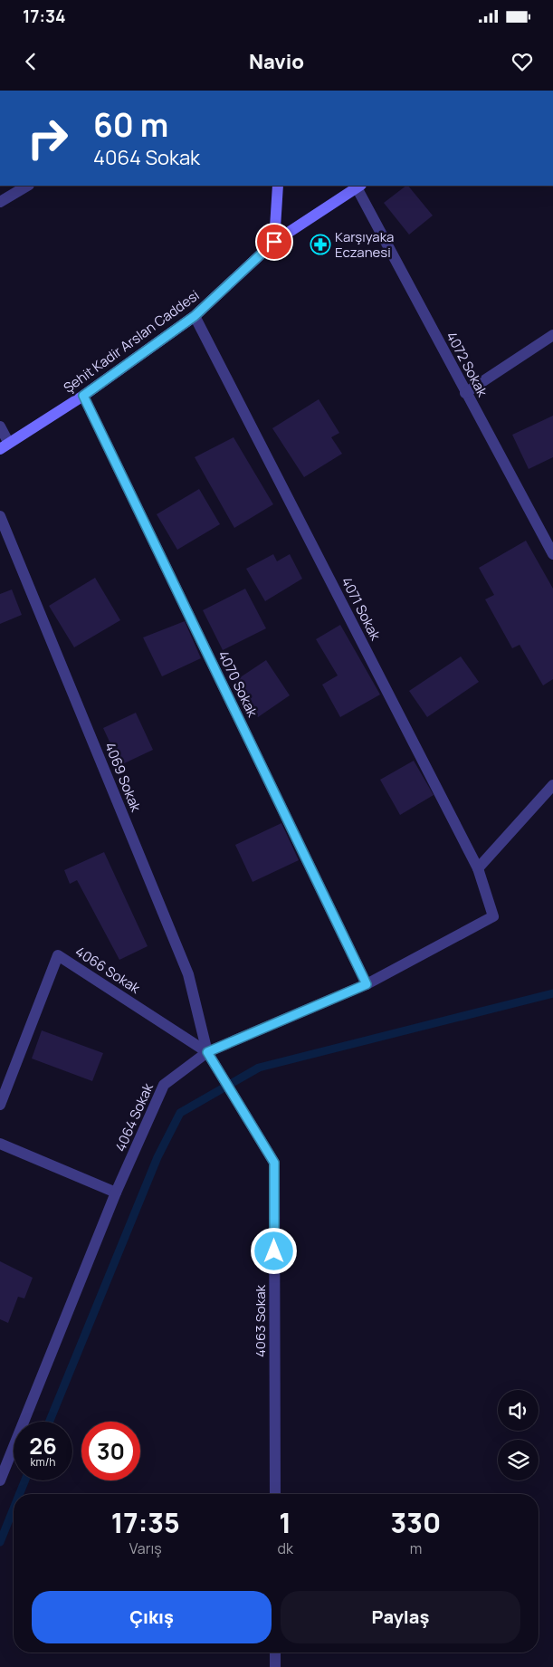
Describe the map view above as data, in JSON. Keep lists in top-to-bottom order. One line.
{"streets":{"street":["Şehit Kadir Arslan Caddesi","4072 Sokak","4071 Sokak","4070 Sokak","4069 Sokak","4066 Sokak","4064 Sokak","4063 Sokak"]},"crossings":[["Şehit Kadir Arslan Caddesi","4072 Sokak"],["Şehit Kadir Arslan Caddesi","4071 Sokak"],["Şehit Kadir Arslan Caddesi","4070 Sokak"],["4071 Sokak","4064 Sokak"],["4070 Sokak","4064 Sokak"],["4069 Sokak","4066 Sokak"],["4069 Sokak","4064 Sokak"],["4069 Sokak","4063 Sokak"],["4066 Sokak","4064 Sokak"],["4066 Sokak","4063 Sokak"],["4064 Sokak","4063 Sokak"]],"places":{"pharmacy":["Karşıyaka Eczanesi"]},"page":{"status":"17:34","header":"Navio","turn":["60 m","4064 Sokak"],"speed":"26 km/h","limit":"30","eta":["17:35","Varış","1","dk","330","m"],"buttons":["Çıkış","Paylaş"]}}
